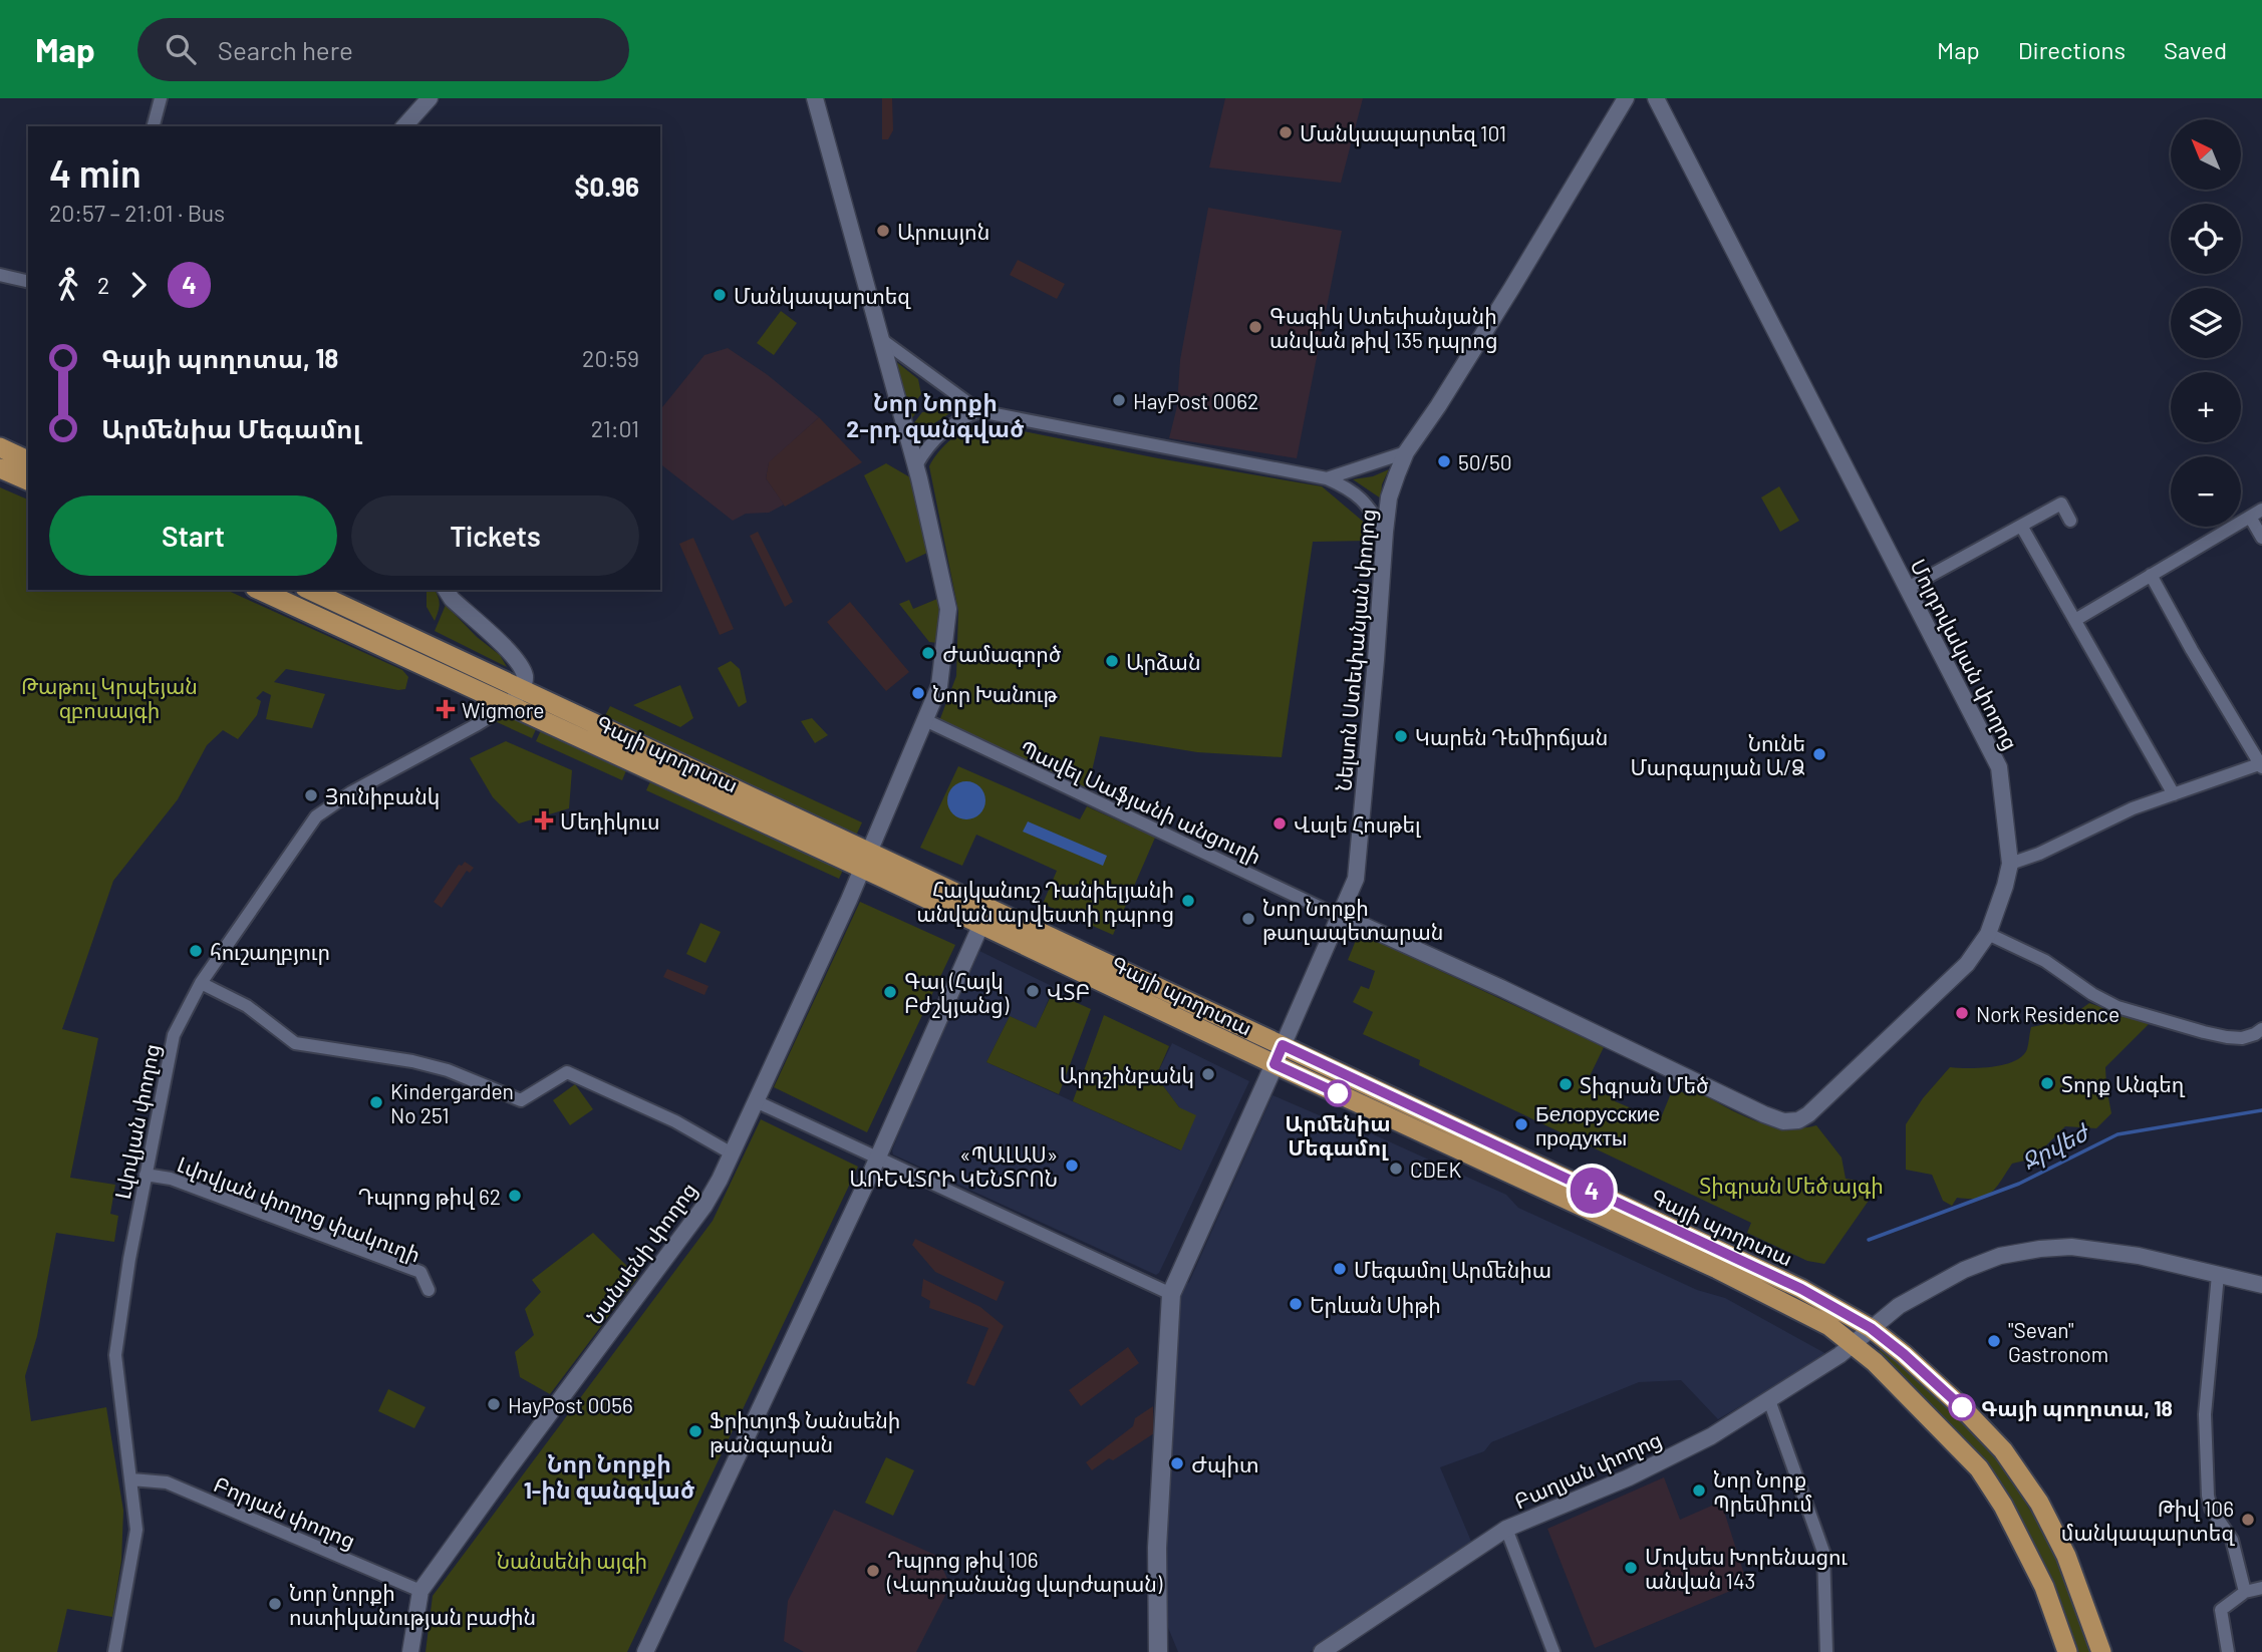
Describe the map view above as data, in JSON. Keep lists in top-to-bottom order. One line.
{"streets":{"main road":["Գայի պողոտա"],"street":["Նելսոն Ստեփանյան փողոց","Մոլդովական փողոց","Պավել Սաֆյանի անցուղի","Լվովյան փողոց","Լվովյան փողոց փակուղի","Նանսենի փողոց","Բաղյան փողոց","Բորյան փողոց"]},"crossings":[["Նելսոն Ստեփանյան փողոց","Մոլդովական փողոց"],["Նելսոն Ստեփանյան փողոց","Գայի պողոտա"],["Նելսոն Ստեփանյան փողոց","Պավել Սաֆյանի անցուղի"],["Մոլդովական փողոց","Պավել Սաֆյանի անցուղի"],["Գայի պողոտա","Լվովյան փողոց"],["Գայի պողոտա","Նանսենի փողոց"],["Գայի պողոտա","Բաղյան փողոց"],["Պավել Սաֆյանի անցուղի","Նանսենի փողոց"],["Լվովյան փողոց","Լվովյան փողոց փակուղի"],["Լվովյան փողոց","Բորյան փողոց"],["Նանսենի փողոց","Բորյան փողոց"]],"districts":["Նոր Նորքի 2-րդ զանգված","Նոր Նորքի 1-ին զանգված"],"water":["Ջրվեժ"],"parks":["Թաթուլ Կրպեյան զբոսայգի","Տիգրան Մեծ այգի","Նանսենի այգի"],"places":{"other":["Մանկապարտեզ 101","Արուսյոն","Մանկապարտեզ","Գագիկ Ստեփանյանի անվան թիվ 135 դպրոց","HayPost 0062","50/50","Ժամագործ","Արձան","Նոր Խանութ","Կարեն Դեմիրճյան","Նունե Մարգարյան Ա/Ձ","Յունիբանկ","Վալե Հոսթել","Հայկանուշ Դանիելյանի անվան արվեստի դպրոց","Նոր Նորքի թաղապետարան","հուշաղբյուր","ՎՏԲ","Գայ (Հայկ Բժշկյանց)","Nork Residence","Արդշինբանկ","Տորք Անգեղ","Տիգրան Մեծ","Արմենիա Մեգամոլ","Kindergarden No 251","Белорусские продукты","«ՊԱԼԱՍ» ԱՌԵՎՏՐԻ ԿԵՆՏՐՈՆ","CDEK","Դպրոց թիվ 62","Մեգամոլ Արմենիա","Երևան Սիթի","\"Sevan\" Gastronom","HayPost 0056","Գայի պողոտա, 18","Ֆրիտյոֆ Նանսենի թանգարան","Ժպիտ","Նոր Նորք Պրեմիում","Թիվ 106 մանկապարտեզ","Մովսես Խորենացու անվան 143","Դպրոց թիվ 106 (Վարդանանց վարժարան)","Նոր Նորքի ոստիկանության բաժին"],"health":["Wigmore","Մեդիկուս"]},"lines":["bus line 4"],"north":"top left","page":{"header":"Map","search":"Search here","nav":["Map","Directions","Saved"],"on_map":"4","map_buttons":["+","−"],"heading":["4 min","20:57 – 21:01 · Bus","$0.96"],"legs":["2","4"],"list":[{"name":"Գայի պողոտա, 18","value":"20:59"},{"name":"Արմենիա Մեգամոլ","value":"21:01"}],"buttons":["Start","Tickets"]}}
